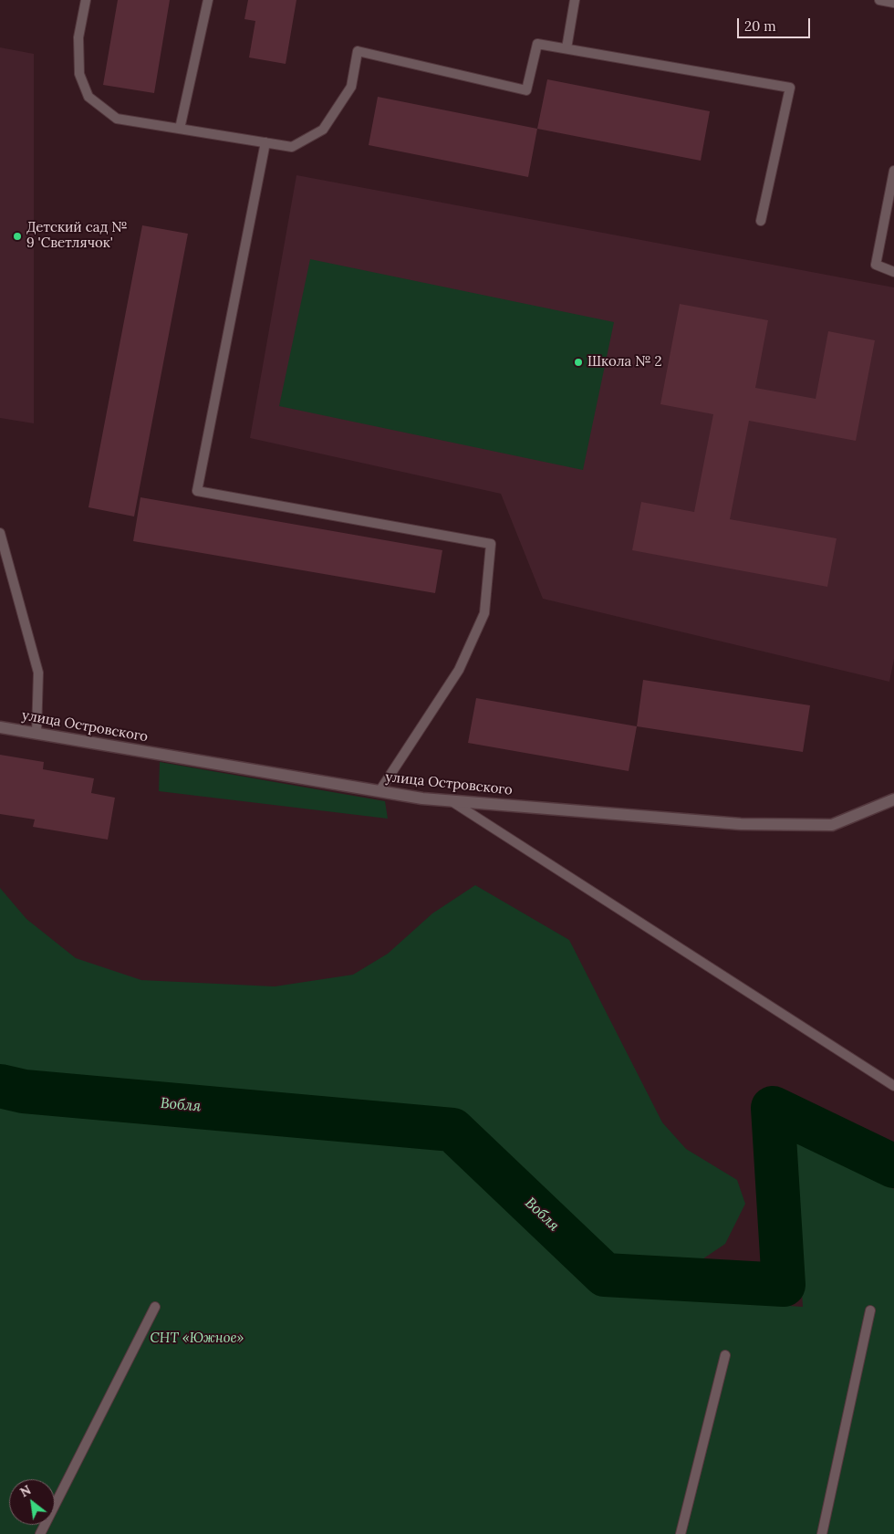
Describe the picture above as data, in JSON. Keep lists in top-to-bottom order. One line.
{"streets":{"street":["улица Островского"]},"water":["Вобля"],"parks":["СНТ «Южное»"],"places":["Детский сад № 9 'Светлячок'","Школа № 2"],"scale_bar":"20 m","north":"top left"}
